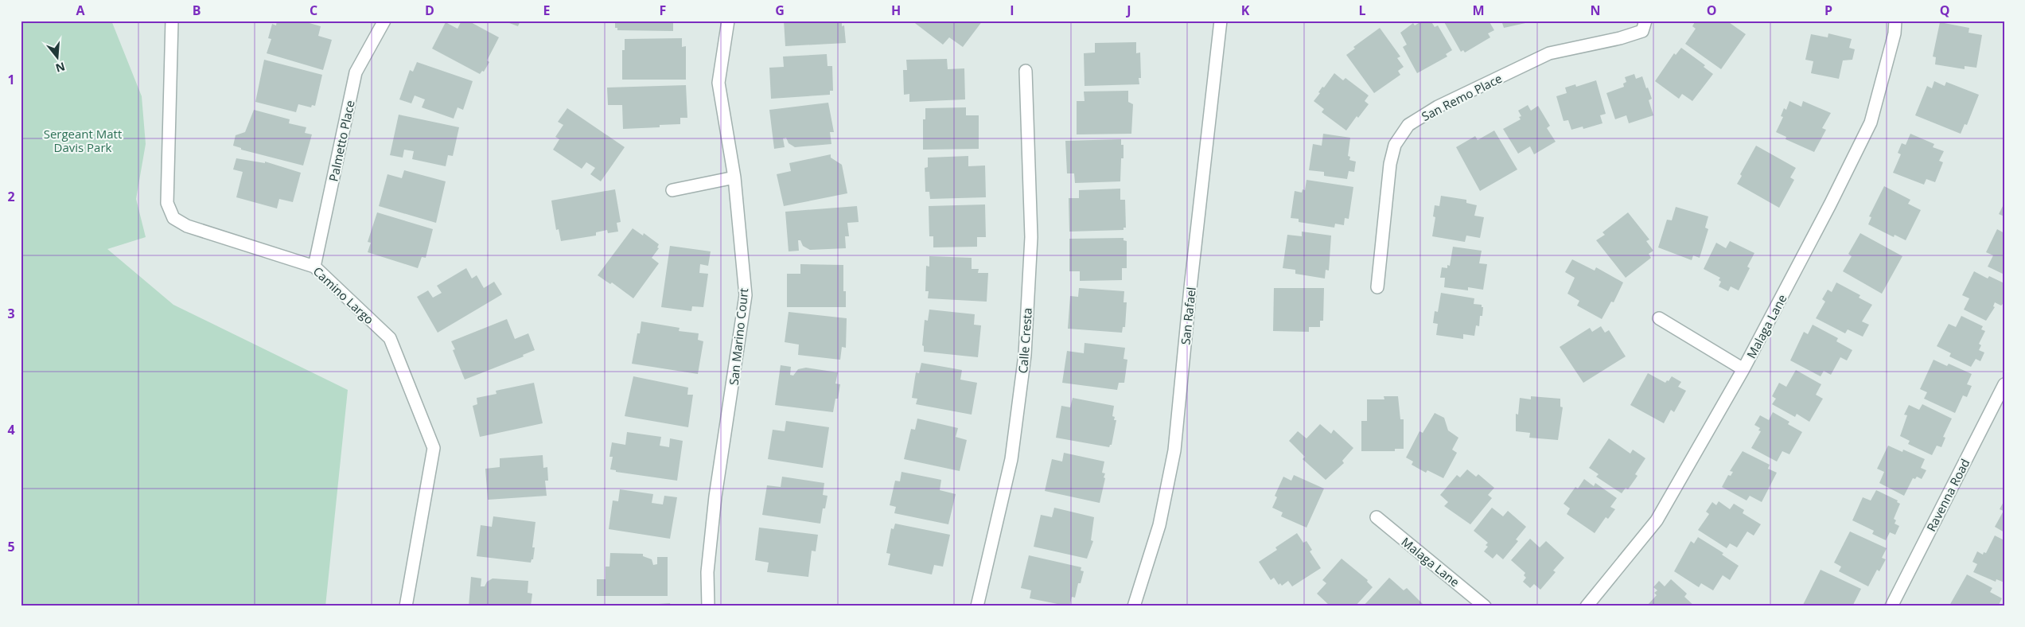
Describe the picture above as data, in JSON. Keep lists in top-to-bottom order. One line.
{"streets":{"street":["San Remo Place","Palmetto Place","Camino Largo","San Rafael","Malaga Lane","San Marino Court","Calle Cresta","Ravenna Road"]},"crossings":[["Palmetto Place","Camino Largo"]],"parks":["Sergeant Matt Davis Park"],"north":"bottom","grid":{"columns":["A","B","C","D","E","F","G","H","I","J","K","L","M","N","O","P","Q"],"rows":["1","2","3","4","5"]}}
